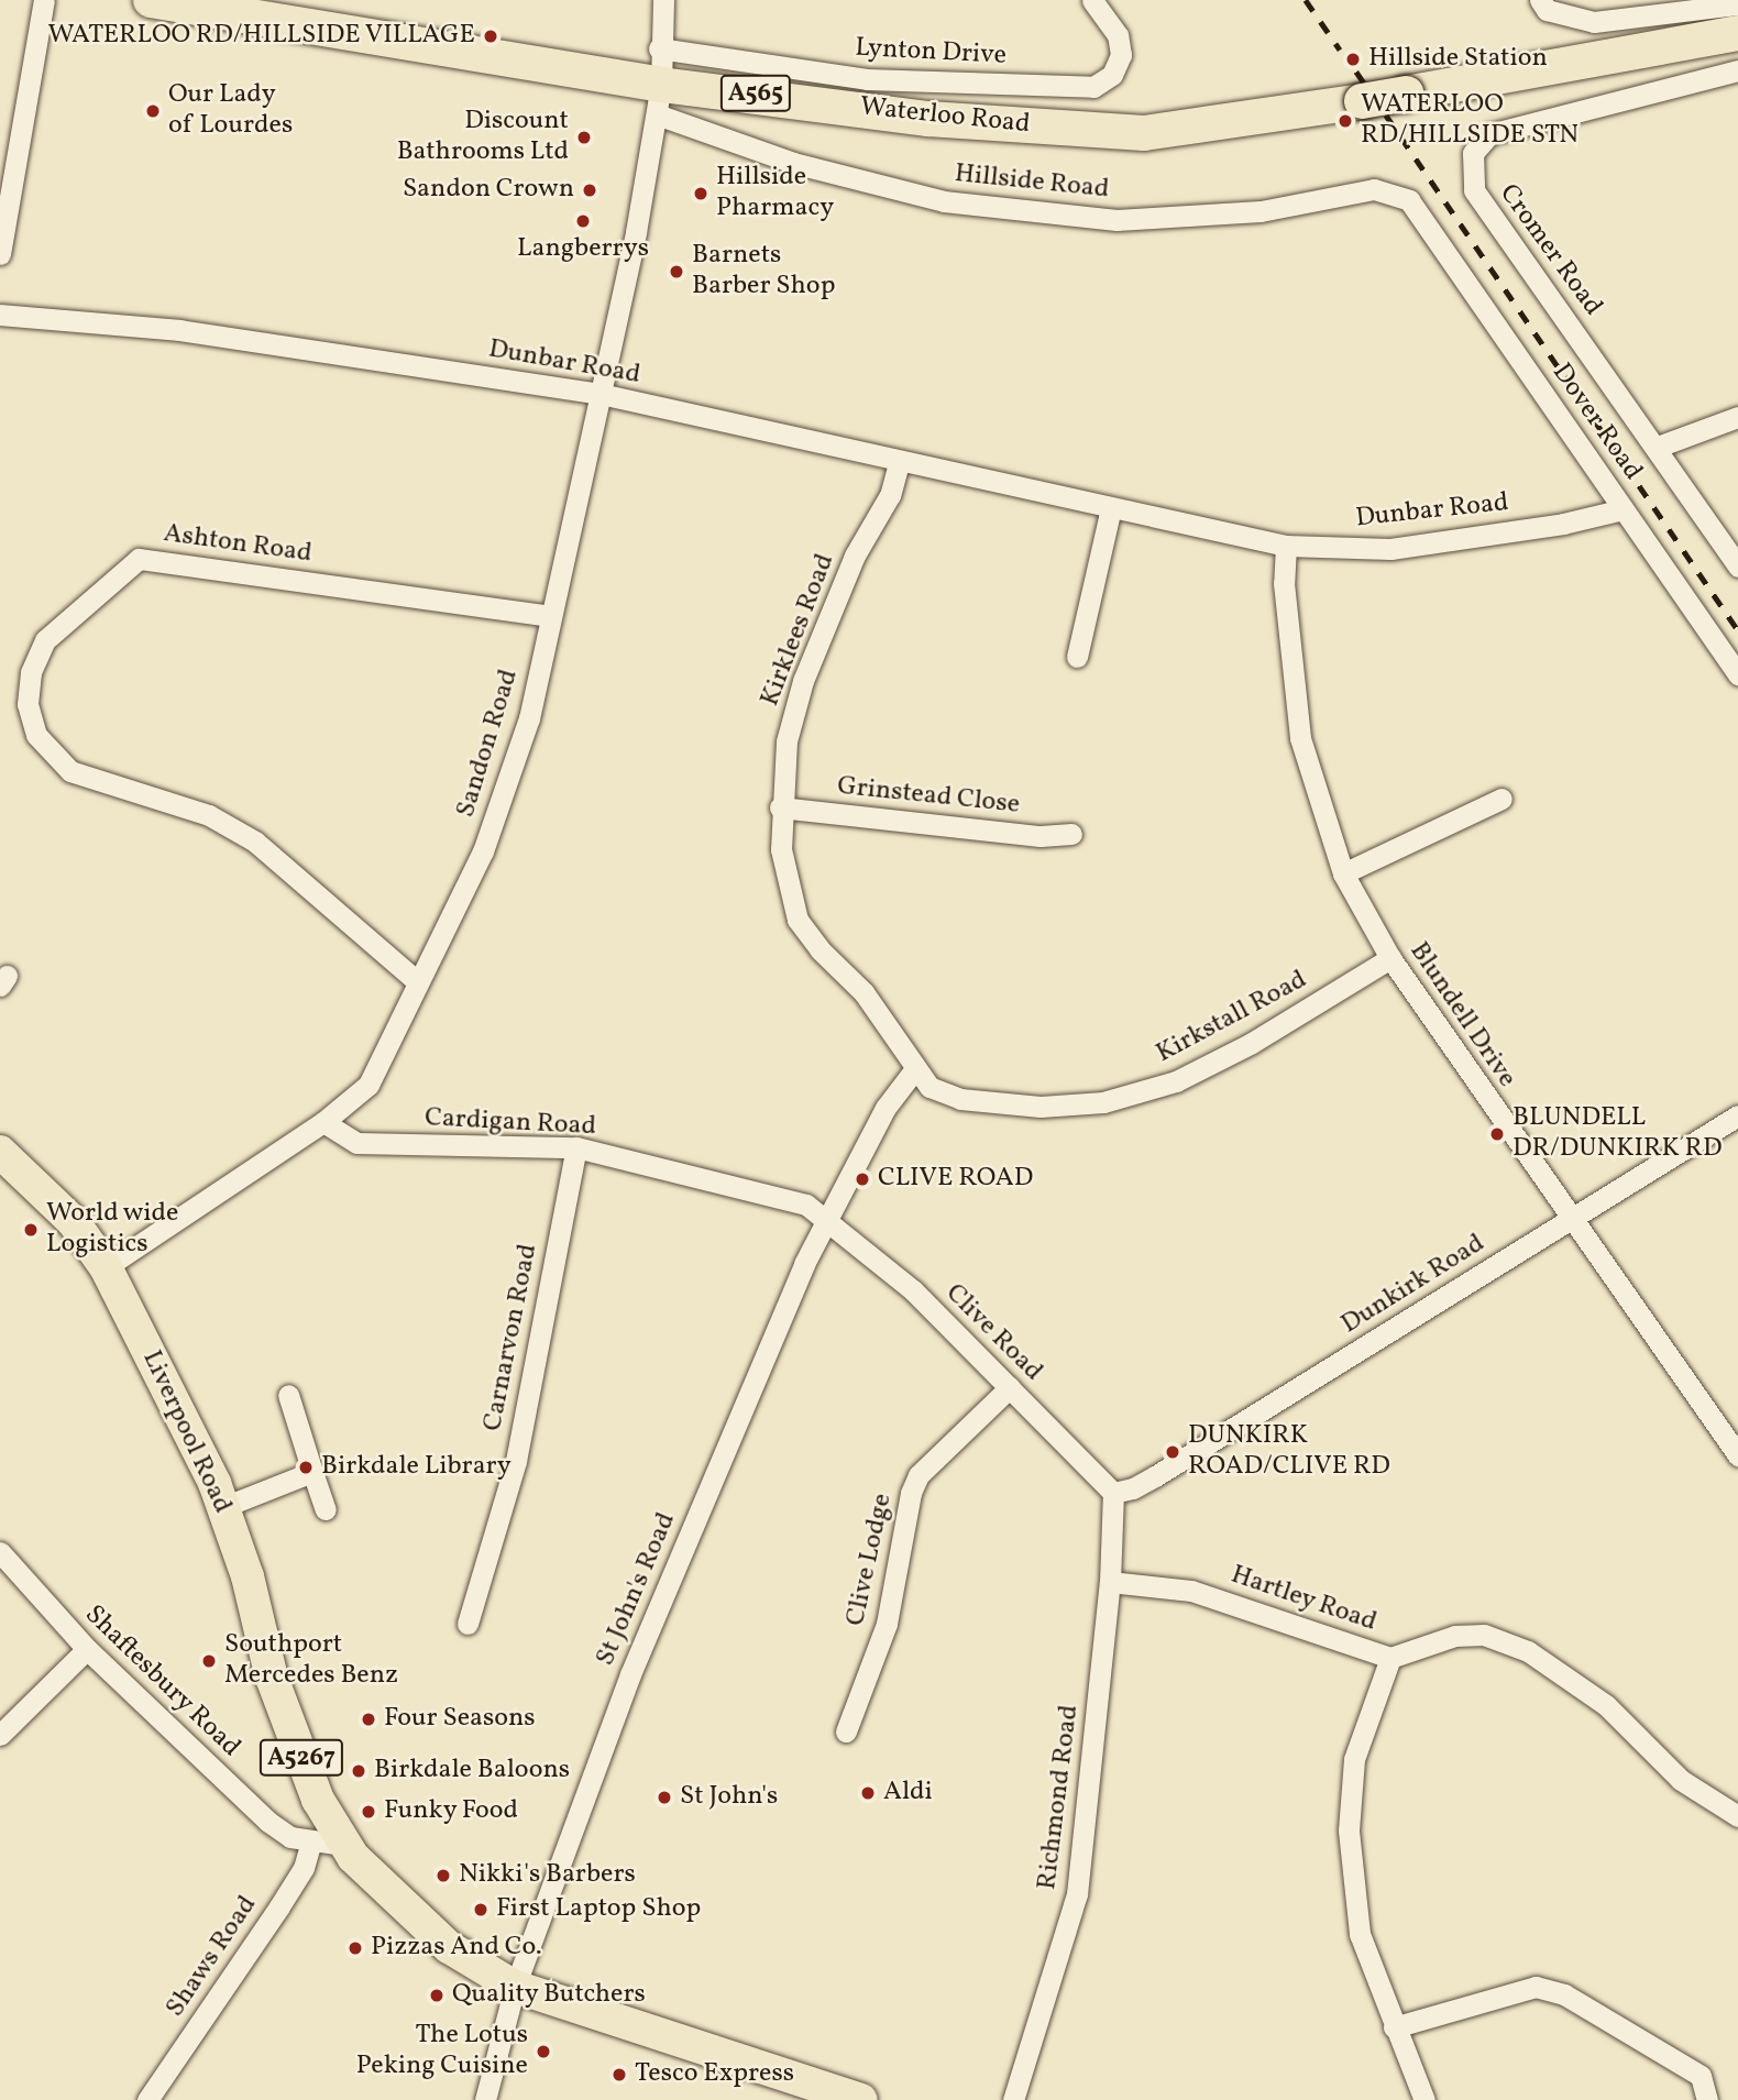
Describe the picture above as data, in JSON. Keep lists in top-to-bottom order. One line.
{"streets":{"highway":["A565","Waterloo Road"],"main road":["Liverpool Road","A5267"],"street":["Lynton Drive","Hillside Road","Cromer Road","Dunbar Road","Dover Road","Ashton Road","Kirklees Road","Sandon Road","Grinstead Close","Blundell Drive","Kirkstall Road","Cardigan Road","Dunkirk Road","Clive Road","Carnarvon Road","Clive Lodge","St John's Road","Hartley Road","Shaftesbury Road","Richmond Road","Shaws Road"]},"crossings":[["Lynton Drive","Sandon Road"],["Waterloo Road","Hillside Road"],["Waterloo Road","Sandon Road"],["Hillside Road","Dover Road"],["Hillside Road","Sandon Road"],["Dunbar Road","Dover Road"],["Dunbar Road","Kirklees Road"],["Dunbar Road","Sandon Road"],["Dunbar Road","Blundell Drive"],["Ashton Road","Sandon Road"],["Kirklees Road","Grinstead Close"],["Kirklees Road","Kirkstall Road"],["Sandon Road","Cardigan Road"],["Sandon Road","Liverpool Road"],["Blundell Drive","Kirkstall Road"],["Blundell Drive","Dunkirk Road"],["Cardigan Road","Clive Road"],["Cardigan Road","Carnarvon Road"],["Cardigan Road","St John's Road"],["Dunkirk Road","Clive Road"],["Dunkirk Road","Richmond Road"],["Clive Road","Clive Lodge"],["Clive Road","St John's Road"],["Clive Road","Richmond Road"],["Liverpool Road","St John's Road"],["Liverpool Road","Shaftesbury Road"],["Hartley Road","Richmond Road"],["Shaftesbury Road","Shaws Road"]],"places":["WATERLOO RD/HILLSIDE VILLAGE","Hillside Station","Our Lady of Lourdes","WATERLOO RD/HILLSIDE STN","Discount Bathrooms Ltd","Sandon Crown","Hillside Pharmacy","Langberrys","Barnets Barber Shop","BLUNDELL DR/DUNKIRK RD","CLIVE ROAD","World wide Logistics","DUNKIRK ROAD/CLIVE RD","Birkdale Library","Southport Mercedes Benz","Four Seasons","Birkdale Baloons","Aldi","St John's","Funky Food","Nikki's Barbers","First Laptop Shop","Pizzas And Co.","Quality Butchers","The Lotus Peking Cuisine","Tesco Express"]}
